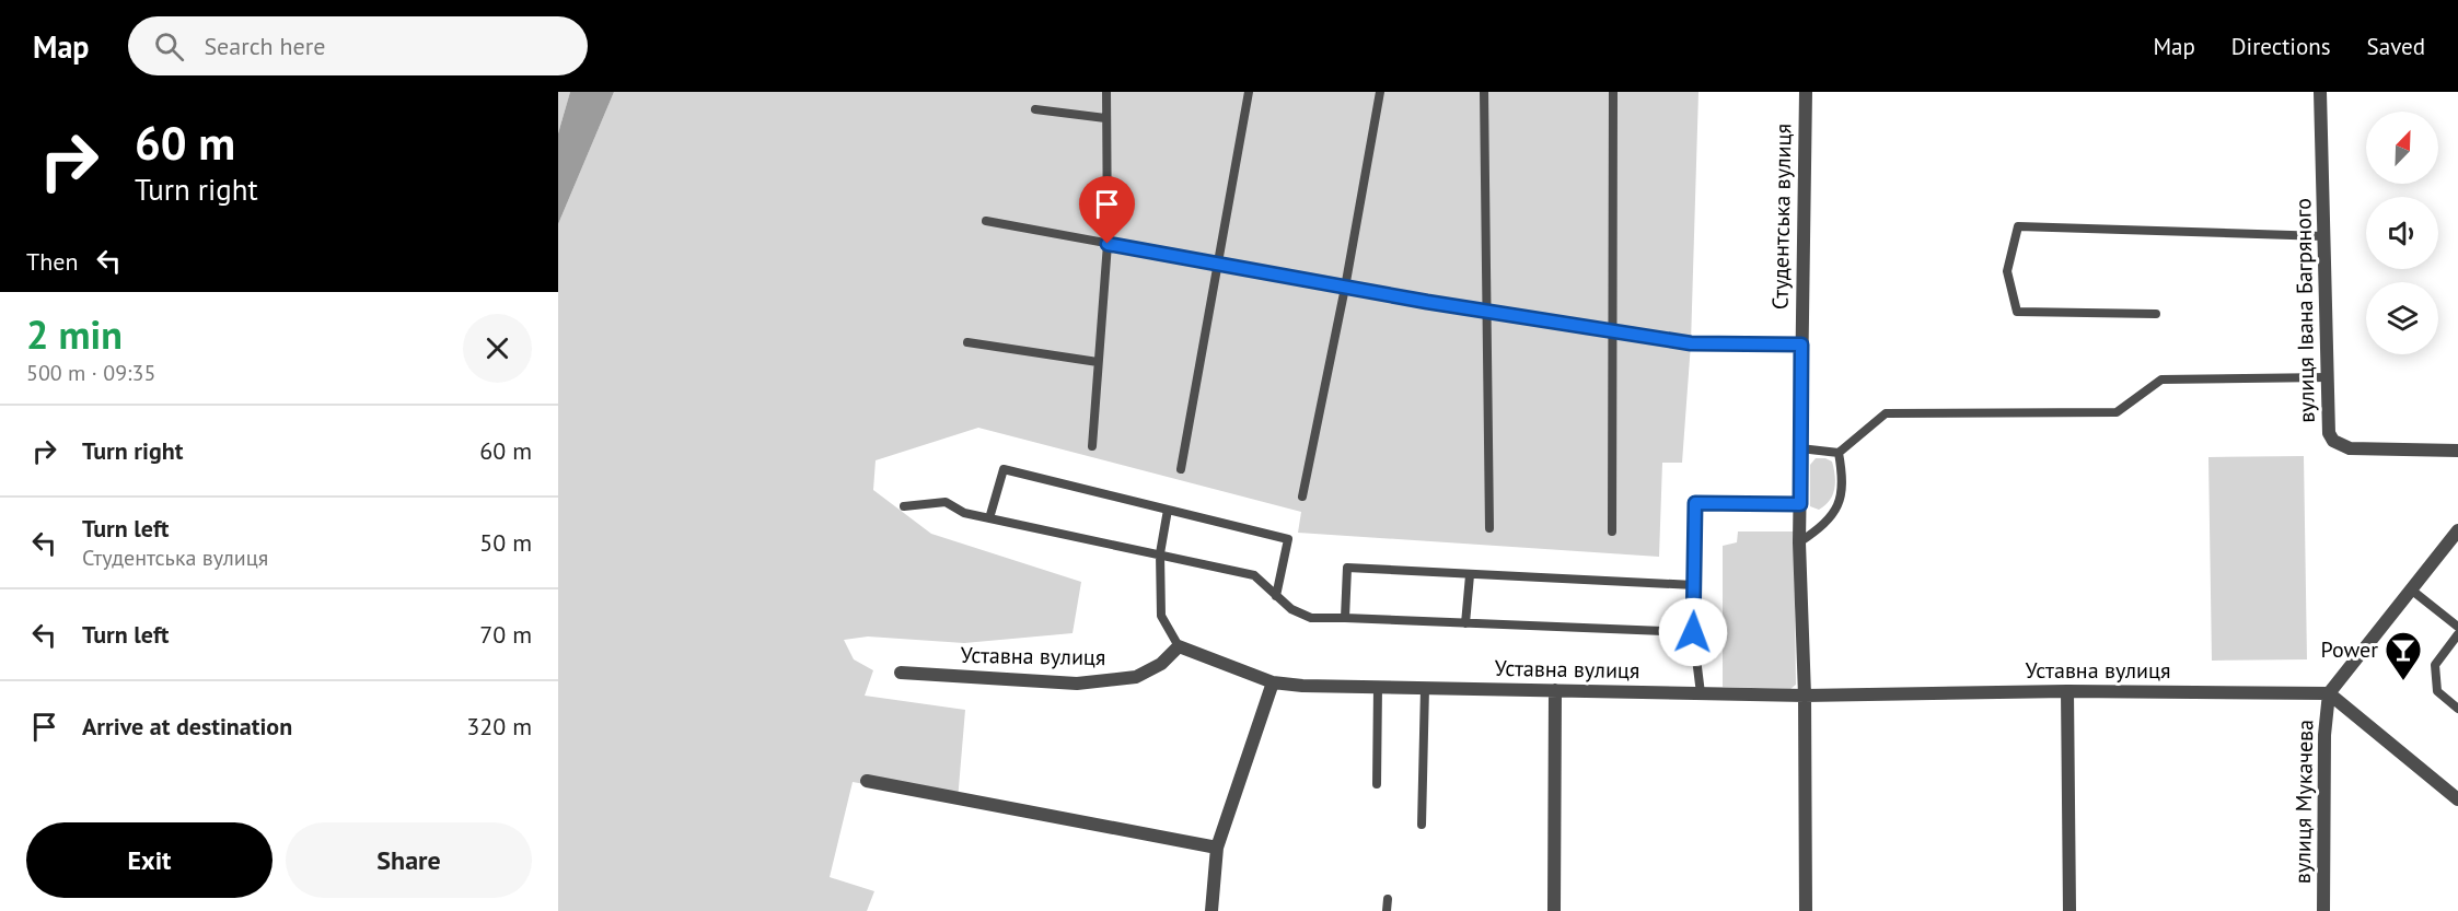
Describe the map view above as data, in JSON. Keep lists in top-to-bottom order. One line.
{"streets":{"street":["Студентська вулиця","вулиця Івана Багряного","Уставна вулиця","вулиця Мукачева"]},"crossings":[["Студентська вулиця","Уставна вулиця"],["Уставна вулиця","вулиця Мукачева"]],"places":{"bar":["Power"]},"north":"top right","page":{"header":"Map","search":"Search here","nav":["Map","Directions","Saved"],"turn":["60 m","Turn right"],"then":"Then","heading":["2 min","500 m · 09:35"],"list":[{"name":"Turn right","value":"60 m"},{"name":"Turn left","note":"Студентська вулиця","value":"50 m"},{"name":"Turn left","value":"70 m"},{"name":"Arrive at destination","value":"320 m"}],"buttons":["Exit","Share"]}}
